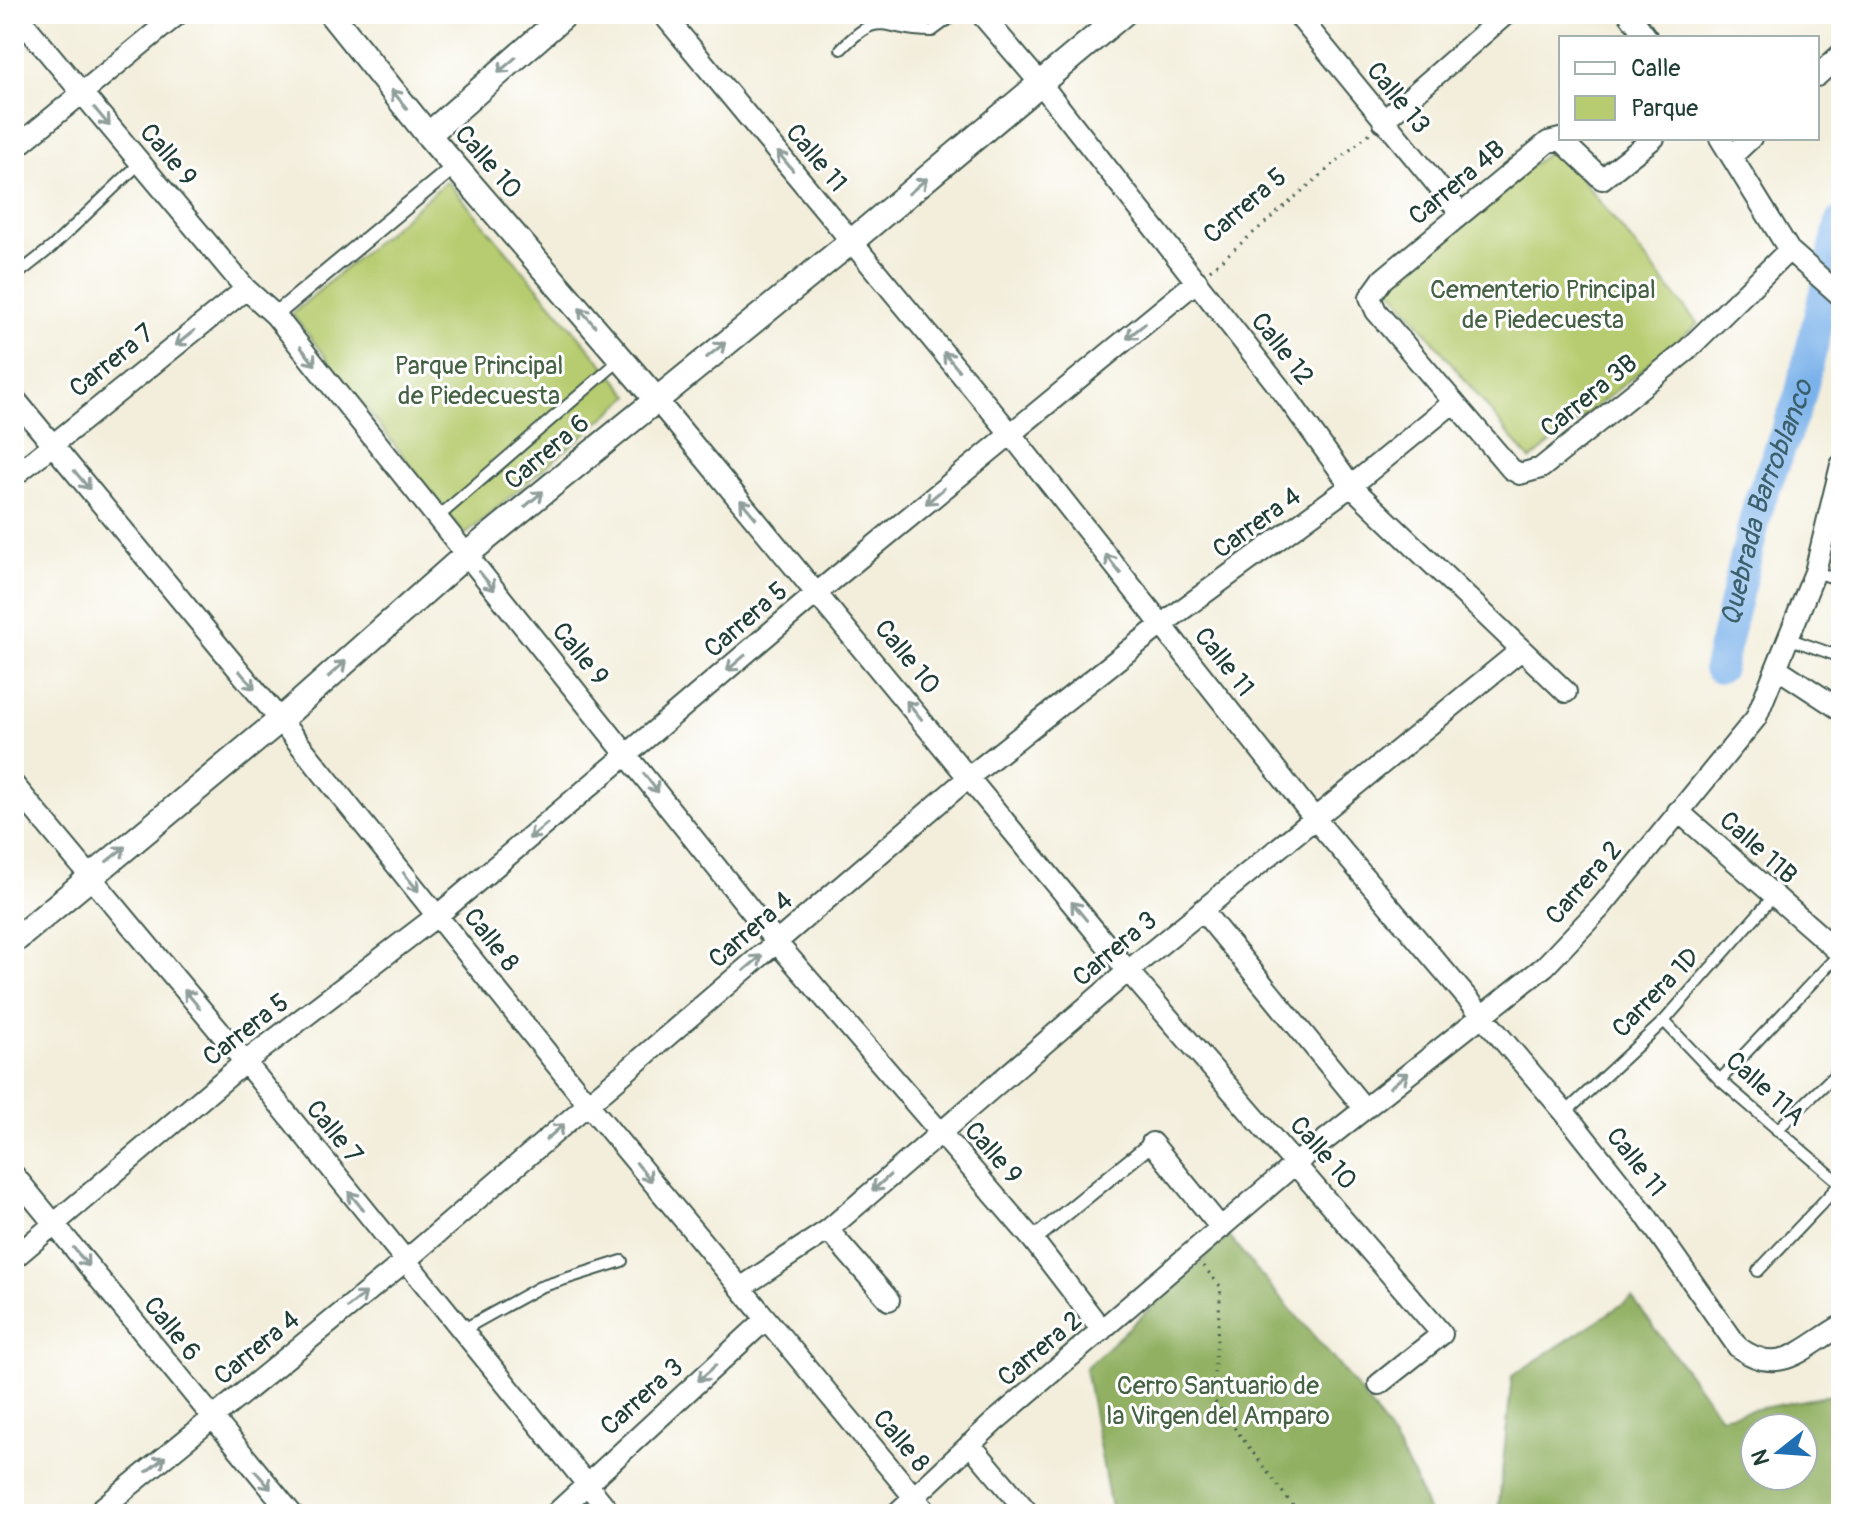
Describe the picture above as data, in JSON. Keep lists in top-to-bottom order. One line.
{"streets":{"street":["Calle 13","Calle 9","Calle 11","Calle 10","Carrera 4B","Carrera 5","Calle 12","Carrera 7","Carrera 3B","Carrera 6","Carrera 4","Calle 11B","Carrera 2","Calle 8","Carrera 3","Calle 7","Calle 6"],"lane":["Carrera 1D","Calle 11A"]},"crossings":[["Calle 13","Carrera 4B"],["Calle 13","Carrera 5"],["Calle 9","Carrera 5"],["Calle 9","Carrera 7"],["Calle 9","Carrera 6"],["Calle 9","Carrera 4"],["Calle 9","Carrera 2"],["Calle 9","Carrera 3"],["Calle 11","Carrera 5"],["Calle 11","Carrera 6"],["Calle 11","Carrera 4"],["Calle 11","Carrera 2"],["Calle 11","Carrera 3"],["Calle 11","Carrera 1D"],["Calle 10","Carrera 5"],["Calle 10","Carrera 6"],["Calle 10","Carrera 4"],["Calle 10","Carrera 2"],["Calle 10","Carrera 3"],["Carrera 4B","Carrera 3B"],["Carrera 4B","Carrera 4"],["Carrera 5","Calle 12"],["Carrera 5","Calle 8"],["Carrera 5","Calle 7"],["Carrera 5","Calle 6"],["Calle 12","Carrera 6"],["Calle 12","Carrera 4"],["Calle 12","Carrera 3"],["Carrera 7","Calle 8"],["Carrera 3B","Carrera 4"],["Carrera 6","Calle 8"],["Carrera 6","Calle 7"],["Carrera 4","Calle 8"],["Carrera 4","Calle 7"],["Carrera 4","Calle 6"],["Calle 11B","Carrera 2"],["Calle 11B","Carrera 1D"],["Carrera 2","Calle 8"],["Calle 8","Carrera 3"],["Carrera 3","Calle 7"],["Carrera 1D","Calle 11A"]],"one_way":["Calle 9","Calle 11","Calle 10","Carrera 5","Carrera 7","Carrera 6","Carrera 4","Calle 8","Calle 7","Calle 6"],"water":["Quebrada Barroblanco"],"parks":["Cementerio Principal de Piedecuesta","Parque Principal de Piedecuesta","Cerro Santuario de la Virgen del Amparo"],"legend":["Calle","Parque"],"north":"left"}
